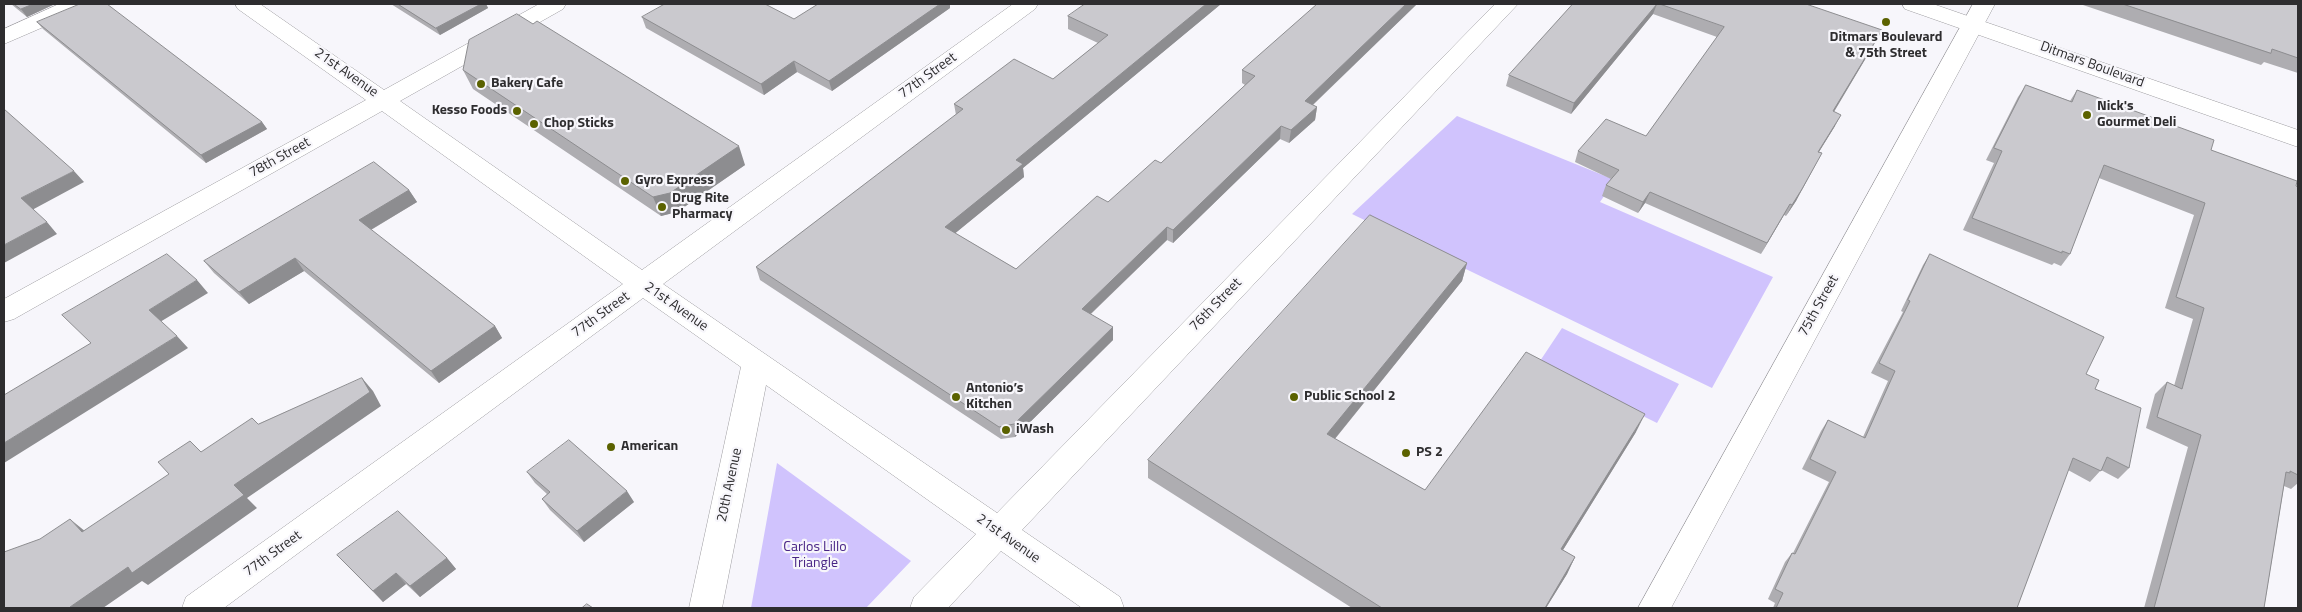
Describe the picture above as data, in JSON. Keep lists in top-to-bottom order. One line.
{"streets":{"street":["Ditmars Boulevard","21st Avenue","77th Street","78th Street","76th Street","75th Street","20th Avenue"]},"crossings":[["Ditmars Boulevard","75th Street"],["21st Avenue","77th Street"],["21st Avenue","78th Street"],["21st Avenue","76th Street"],["21st Avenue","20th Avenue"]],"parks":["Carlos Lillo Triangle"],"places":["Ditmars Boulevard & 75th Street","Bakery Cafe","Kesso Foods","Nick's Gourmet Deli","Chop Sticks","Gyro Express","Drug Rite Pharmacy","Antonio’s Kitchen","Public School 2","iWash","American","PS 2"]}
